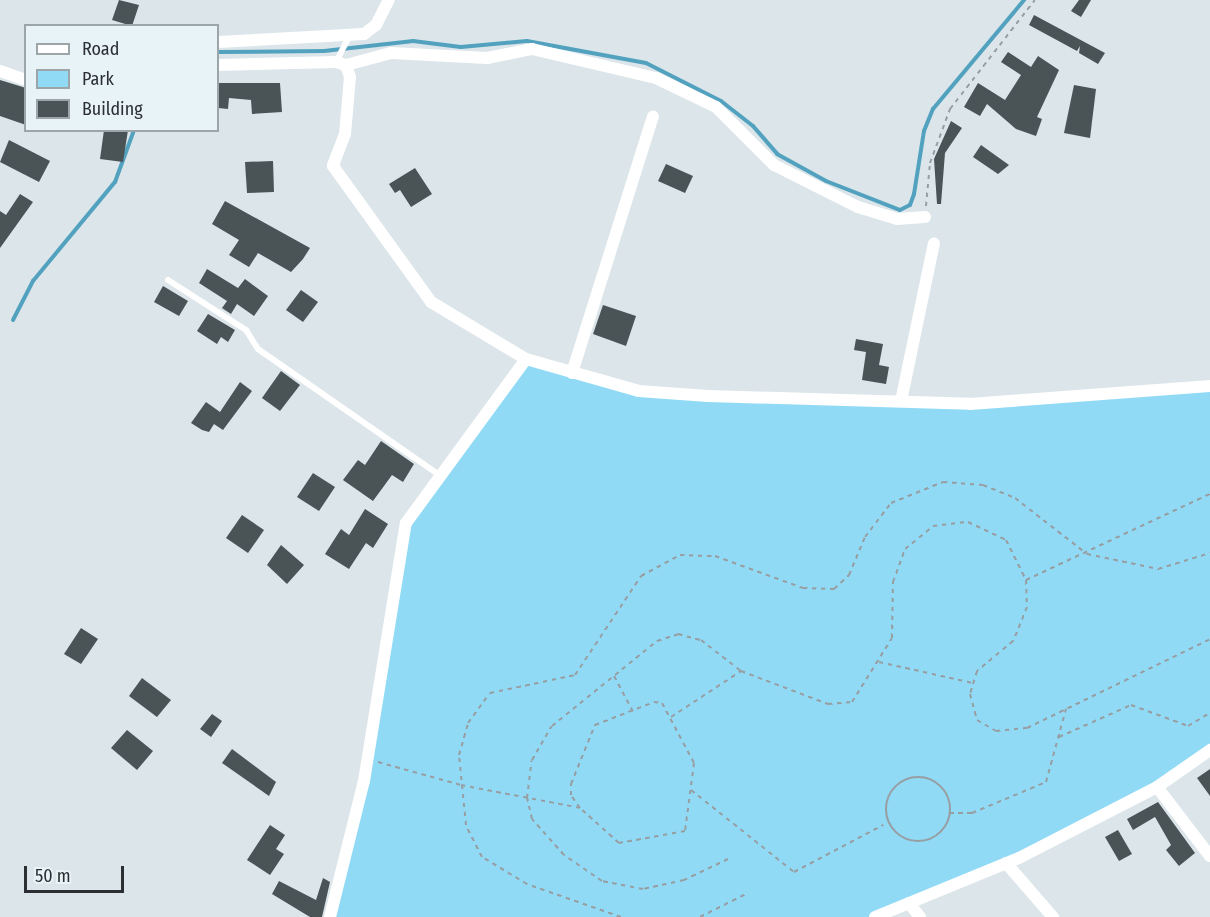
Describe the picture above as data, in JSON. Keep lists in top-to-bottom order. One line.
{"legend":["Road","Park","Building"],"scale_bar":"50 m"}
